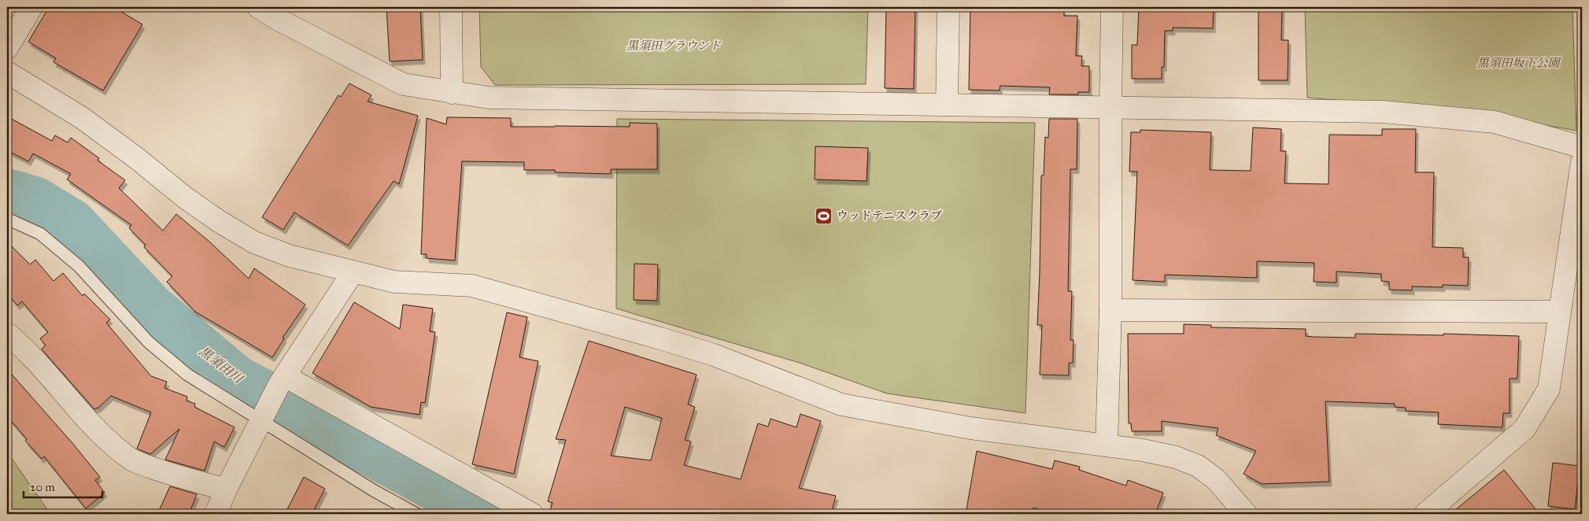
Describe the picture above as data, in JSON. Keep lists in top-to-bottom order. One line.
{"water":["黒須田川"],"parks":["黒須田グラウンド","黒須田坂下公園"],"places":{"sports":["ウッドテニスクラブ"]},"scale_bar":"20 m"}
